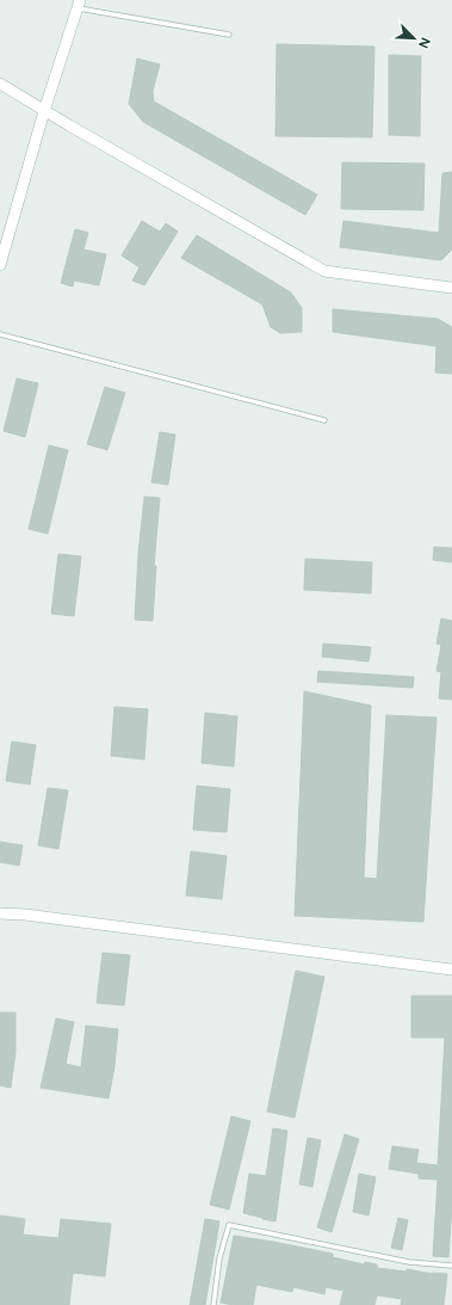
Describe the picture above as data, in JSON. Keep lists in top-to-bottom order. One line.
{"north":"bottom right"}
